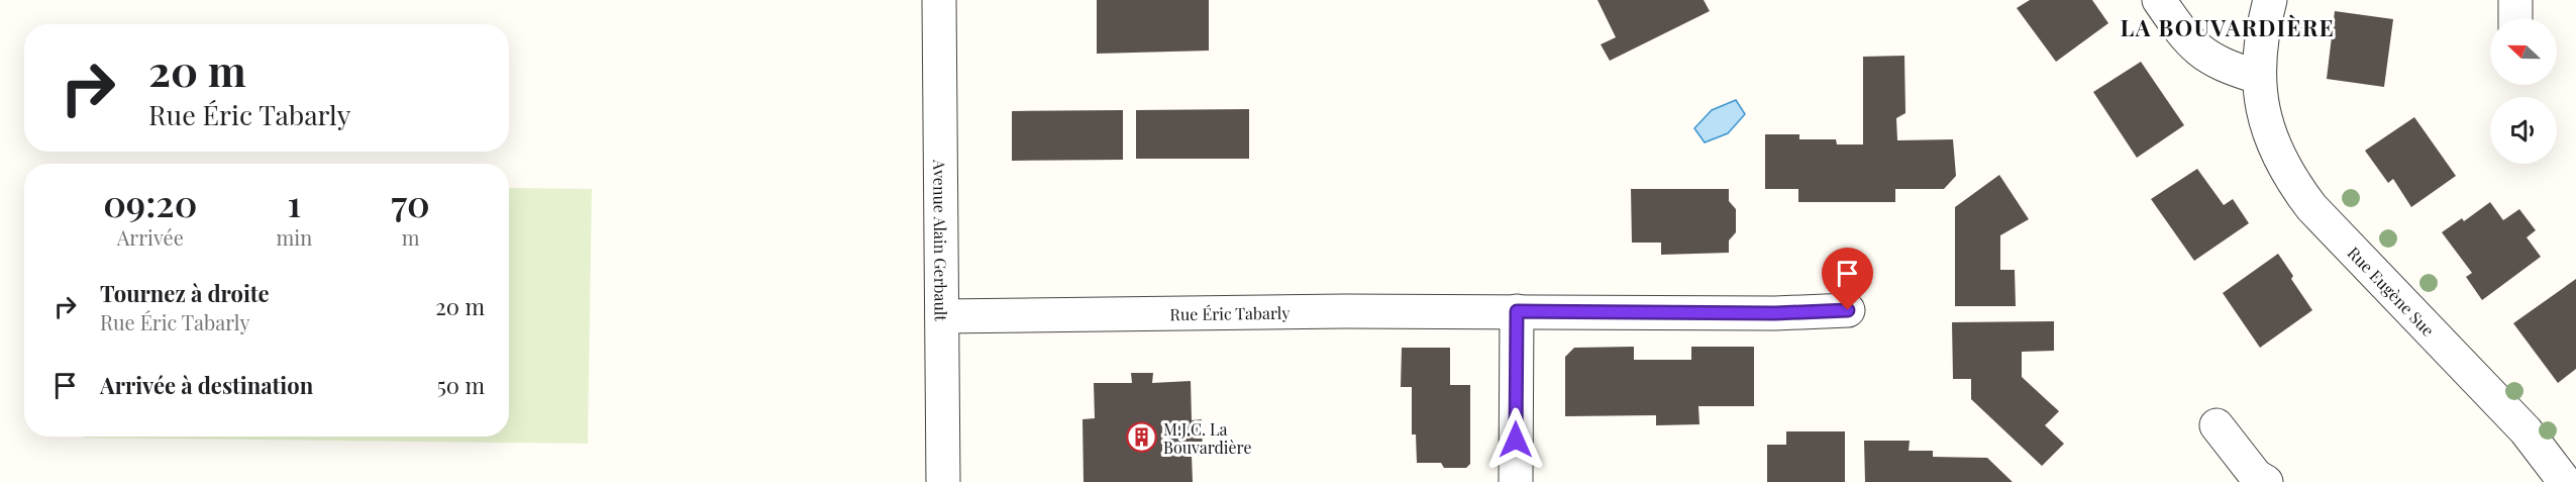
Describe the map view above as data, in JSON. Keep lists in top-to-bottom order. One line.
{"streets":{"street":["Avenue Alain Gerbault","Rue Eugène Sue","Rue Éric Tabarly"]},"crossings":[["Avenue Alain Gerbault","Rue Éric Tabarly"]],"districts":["LA BOUVARDIÈRE"],"places":{"building":["M.J.C. La Bouvardière"]},"north":"left","page":{"turn":["20 m","Rue Éric Tabarly"],"eta":["09:20","Arrivée","1","min","70","m"],"list":[{"name":"Tournez à droite","note":"Rue Éric Tabarly","value":"20 m"},{"name":"Arrivée à destination","value":"50 m"}]}}
